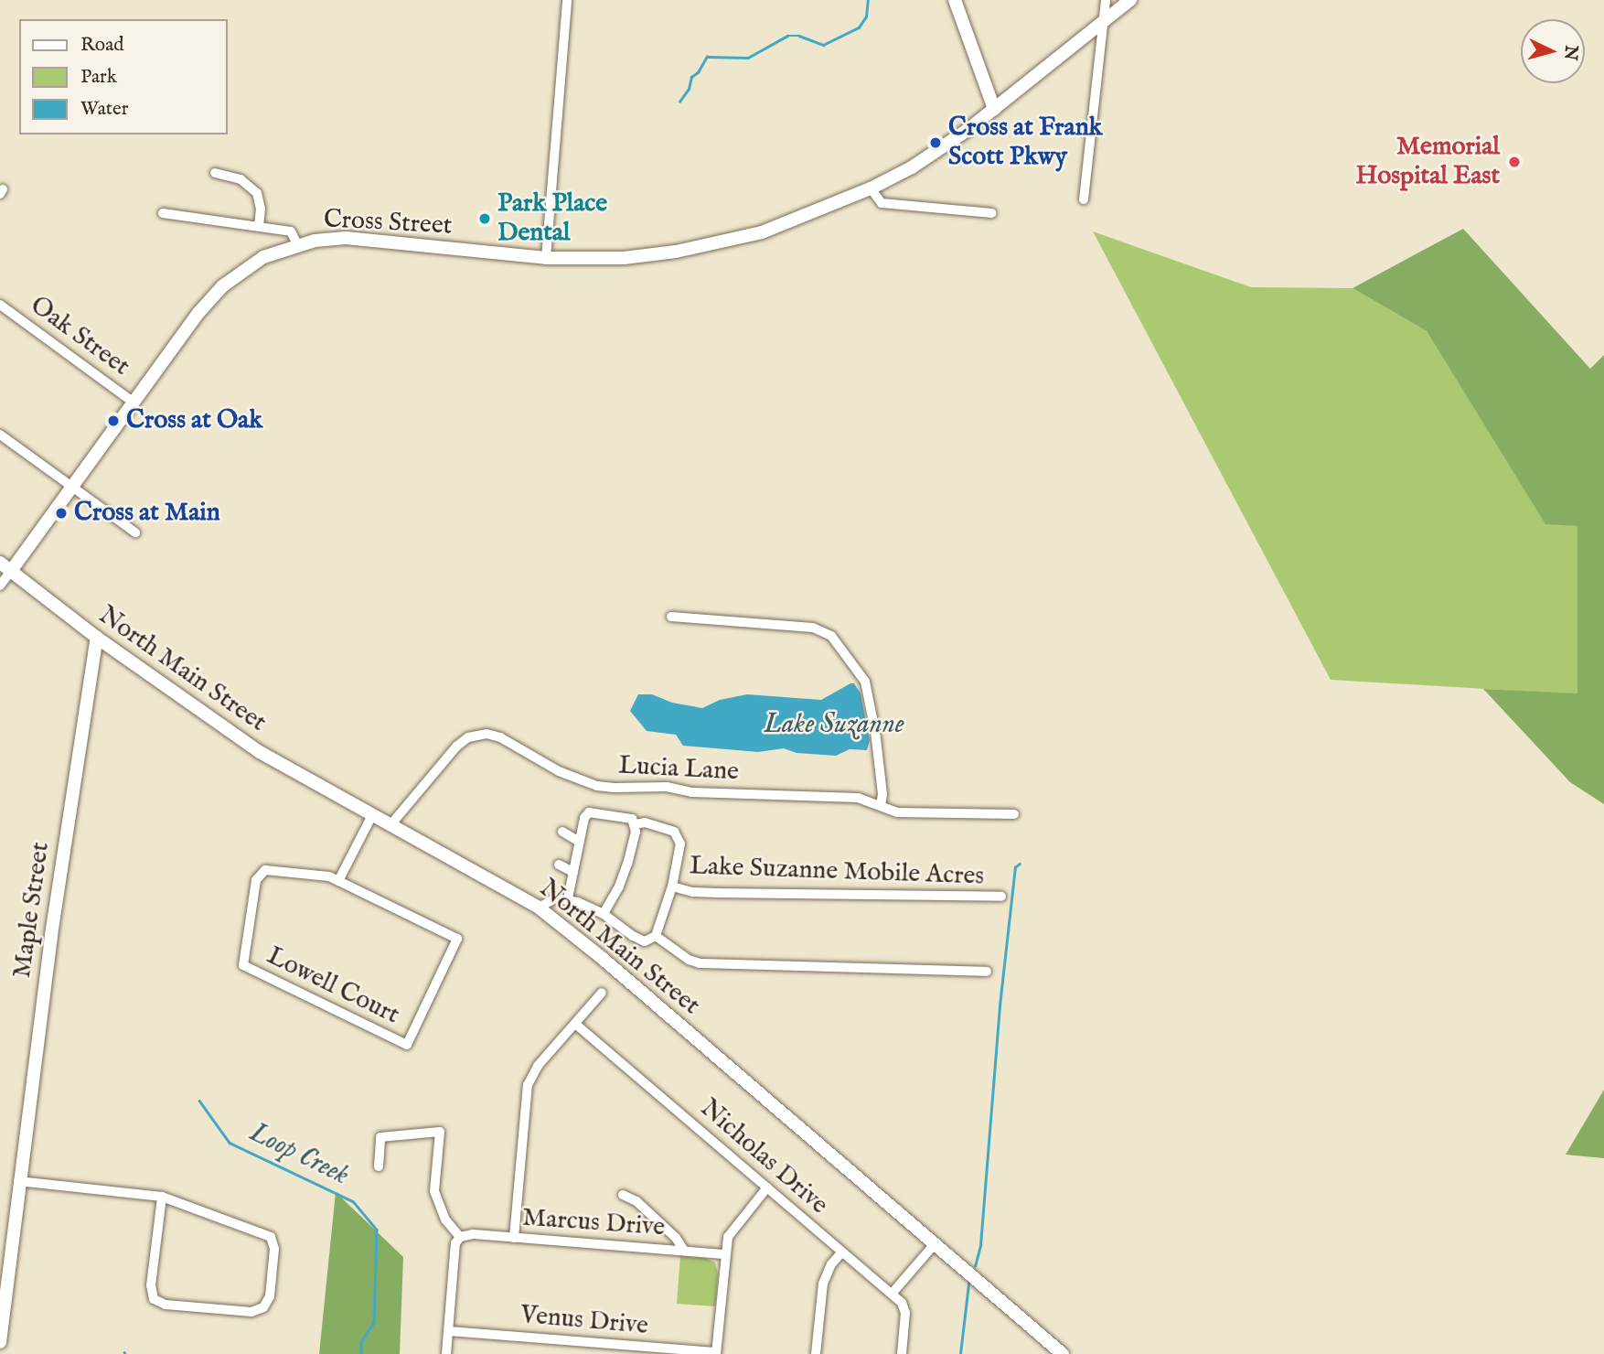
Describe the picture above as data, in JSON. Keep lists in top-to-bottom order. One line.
{"streets":{"main road":["Cross Street","North Main Street","Maple Street"],"street":["Oak Street","Lucia Lane","Lake Suzanne Mobile Acres","Lowell Court","Nicholas Drive","Marcus Drive","Venus Drive"]},"crossings":[["Cross Street","Oak Street"],["Cross Street","North Main Street"],["North Main Street","Lucia Lane"],["North Main Street","Maple Street"]],"water":["Lake Suzanne","Loop Creek"],"places":["Cross at Frank Scott Pkwy","Memorial Hospital East","Park Place Dental","Cross at Oak","Cross at Main"],"legend":["Road","Park","Water"],"north":"right"}
